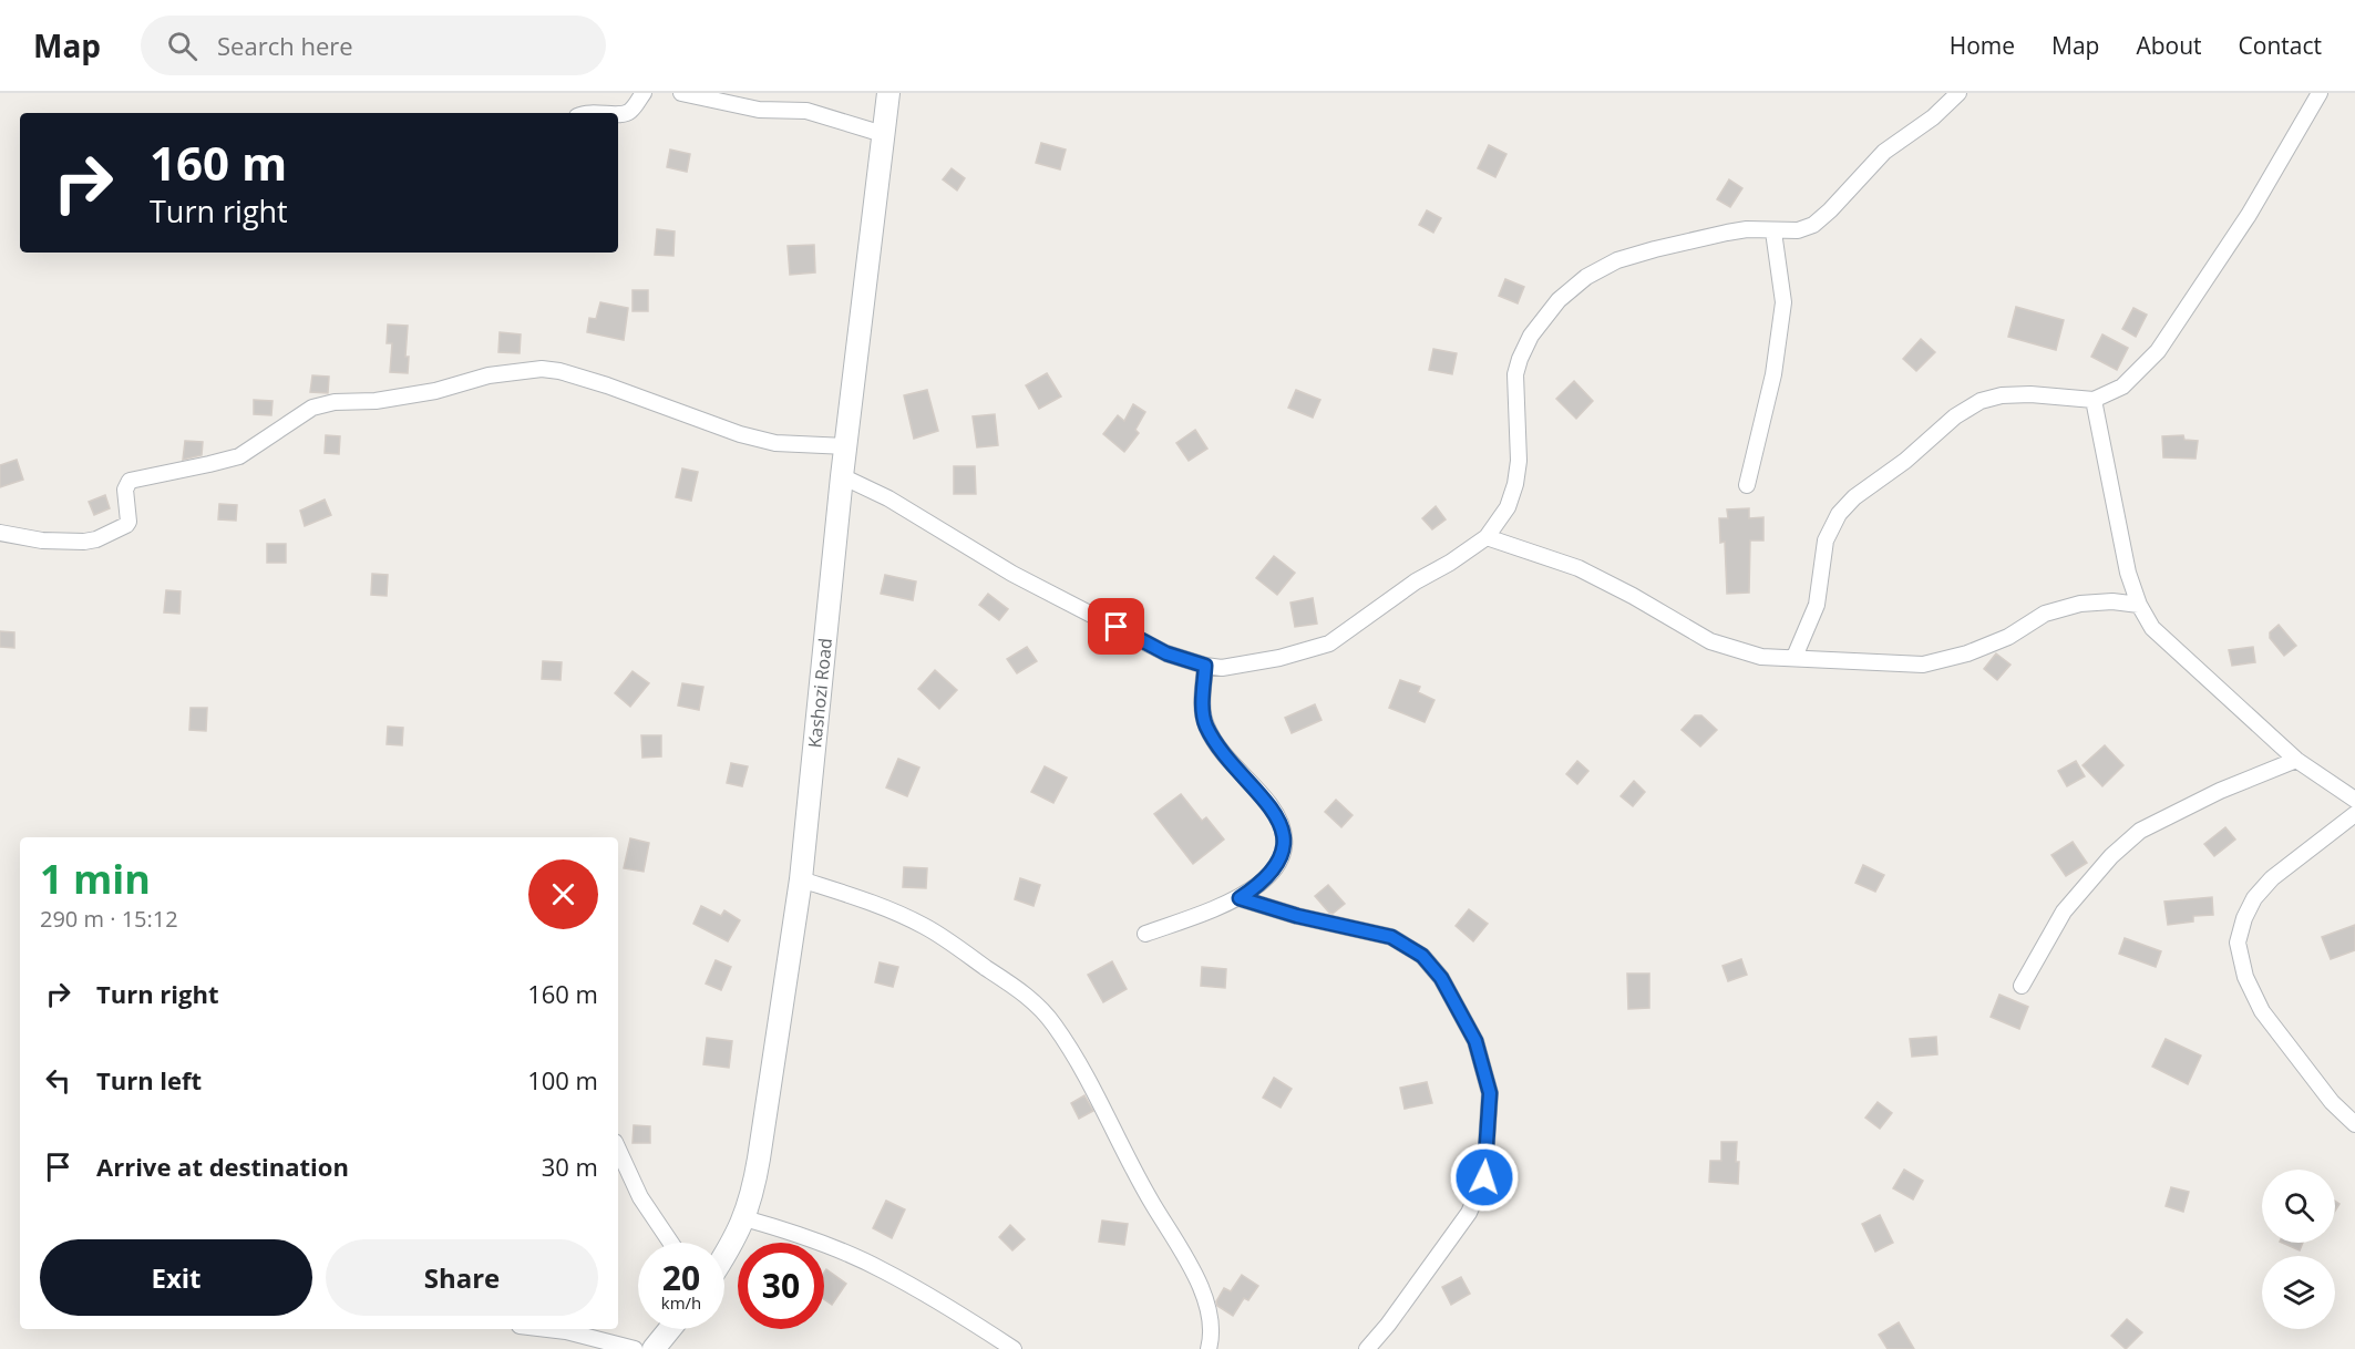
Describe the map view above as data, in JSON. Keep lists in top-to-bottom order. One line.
{"streets":{"main road":["Kashozi Road"]},"page":{"header":"Map","search":"Search here","nav":["Home","Map","About","Contact"],"turn":["160 m","Turn right"],"heading":["1 min","290 m · 15:12"],"list":[{"name":"Turn right","value":"160 m"},{"name":"Turn left","value":"100 m"},{"name":"Arrive at destination","value":"30 m"}],"buttons":["Exit","Share"],"speed":"20 km/h","limit":"30"}}
